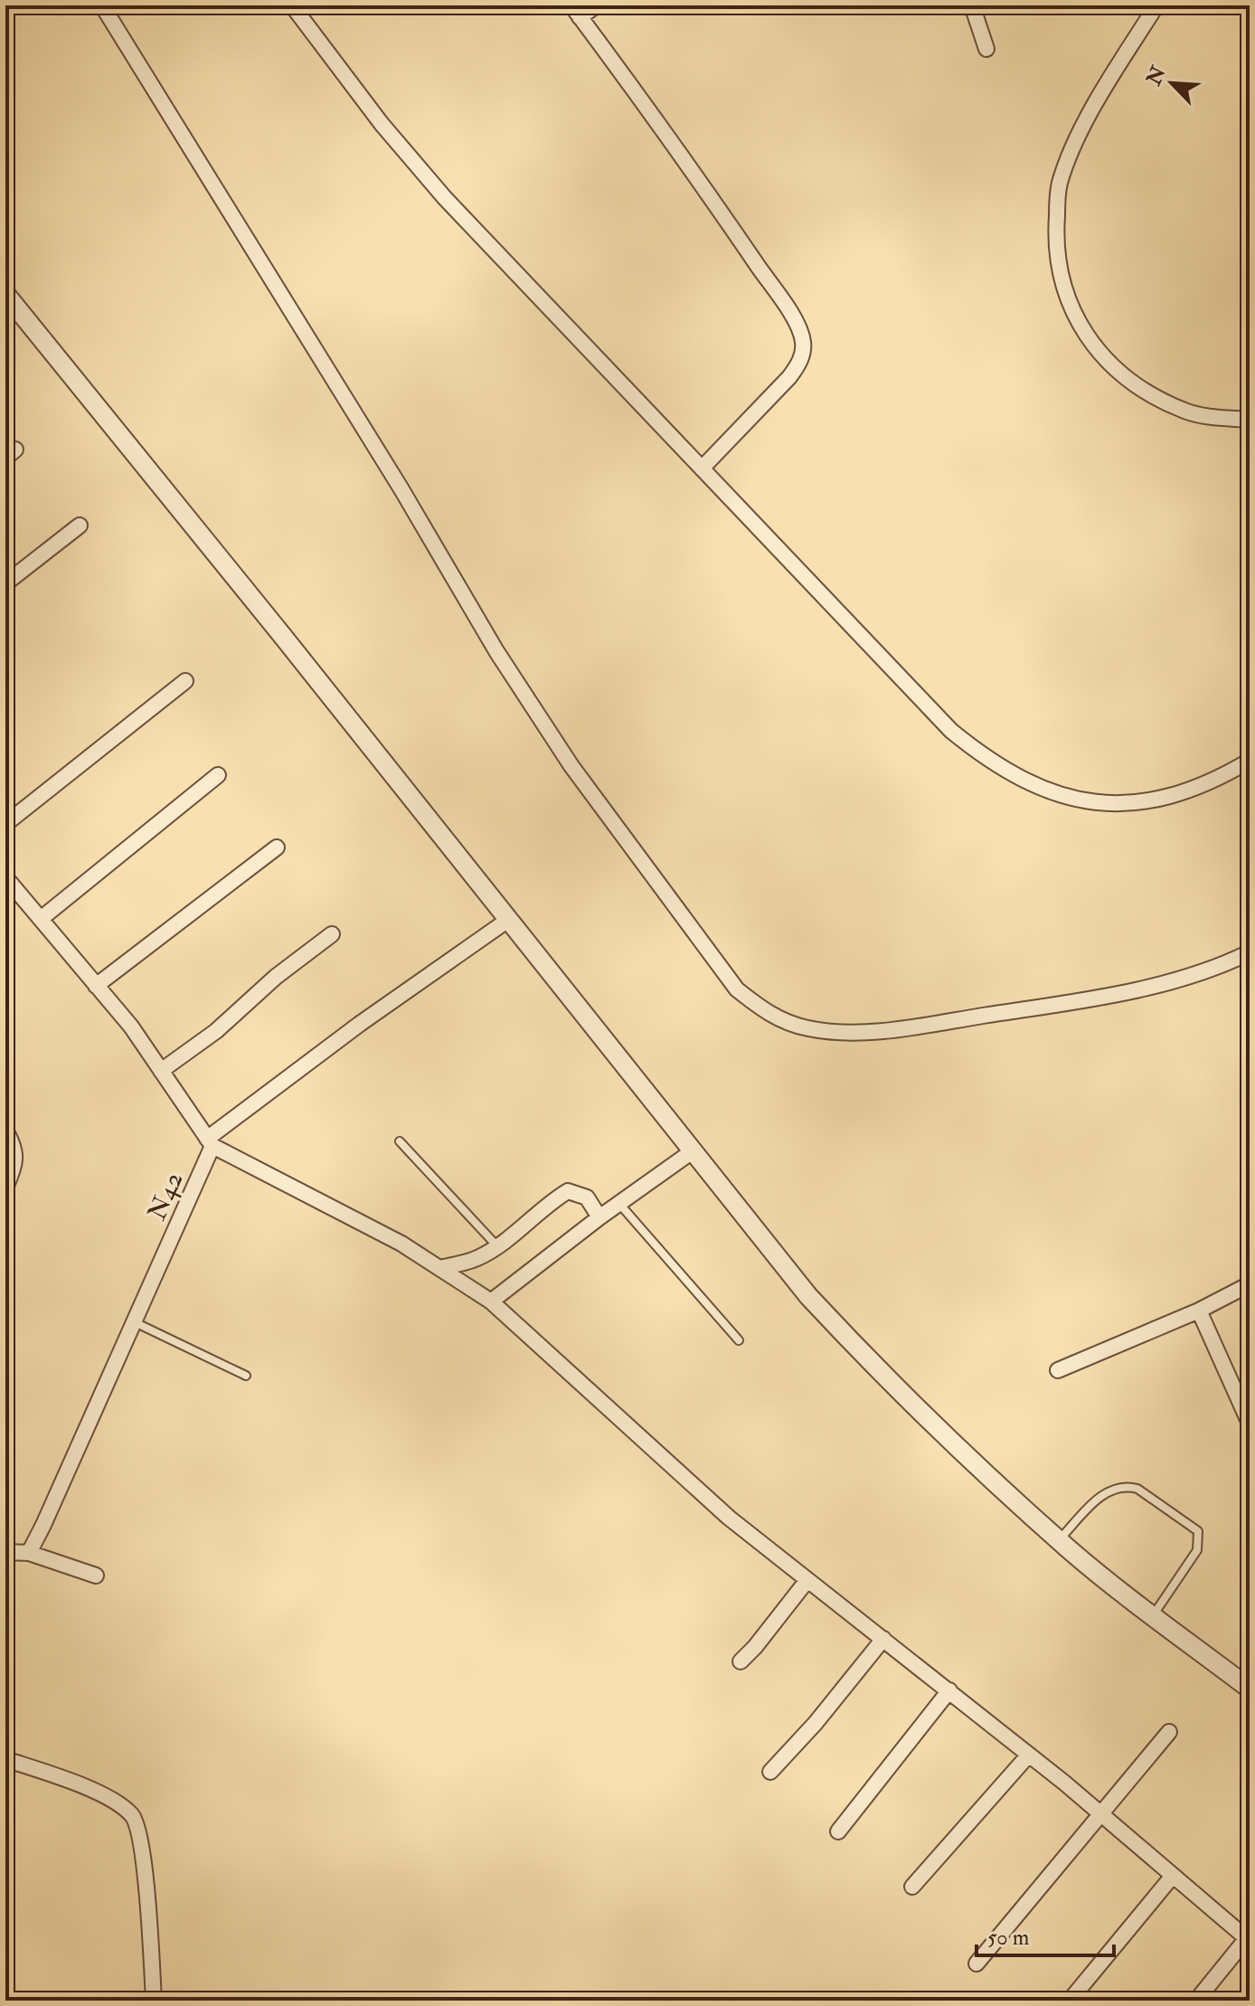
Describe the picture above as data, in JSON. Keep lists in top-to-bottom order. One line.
{"streets":{"street":["N42"]},"scale_bar":"50 m","north":"top left"}
